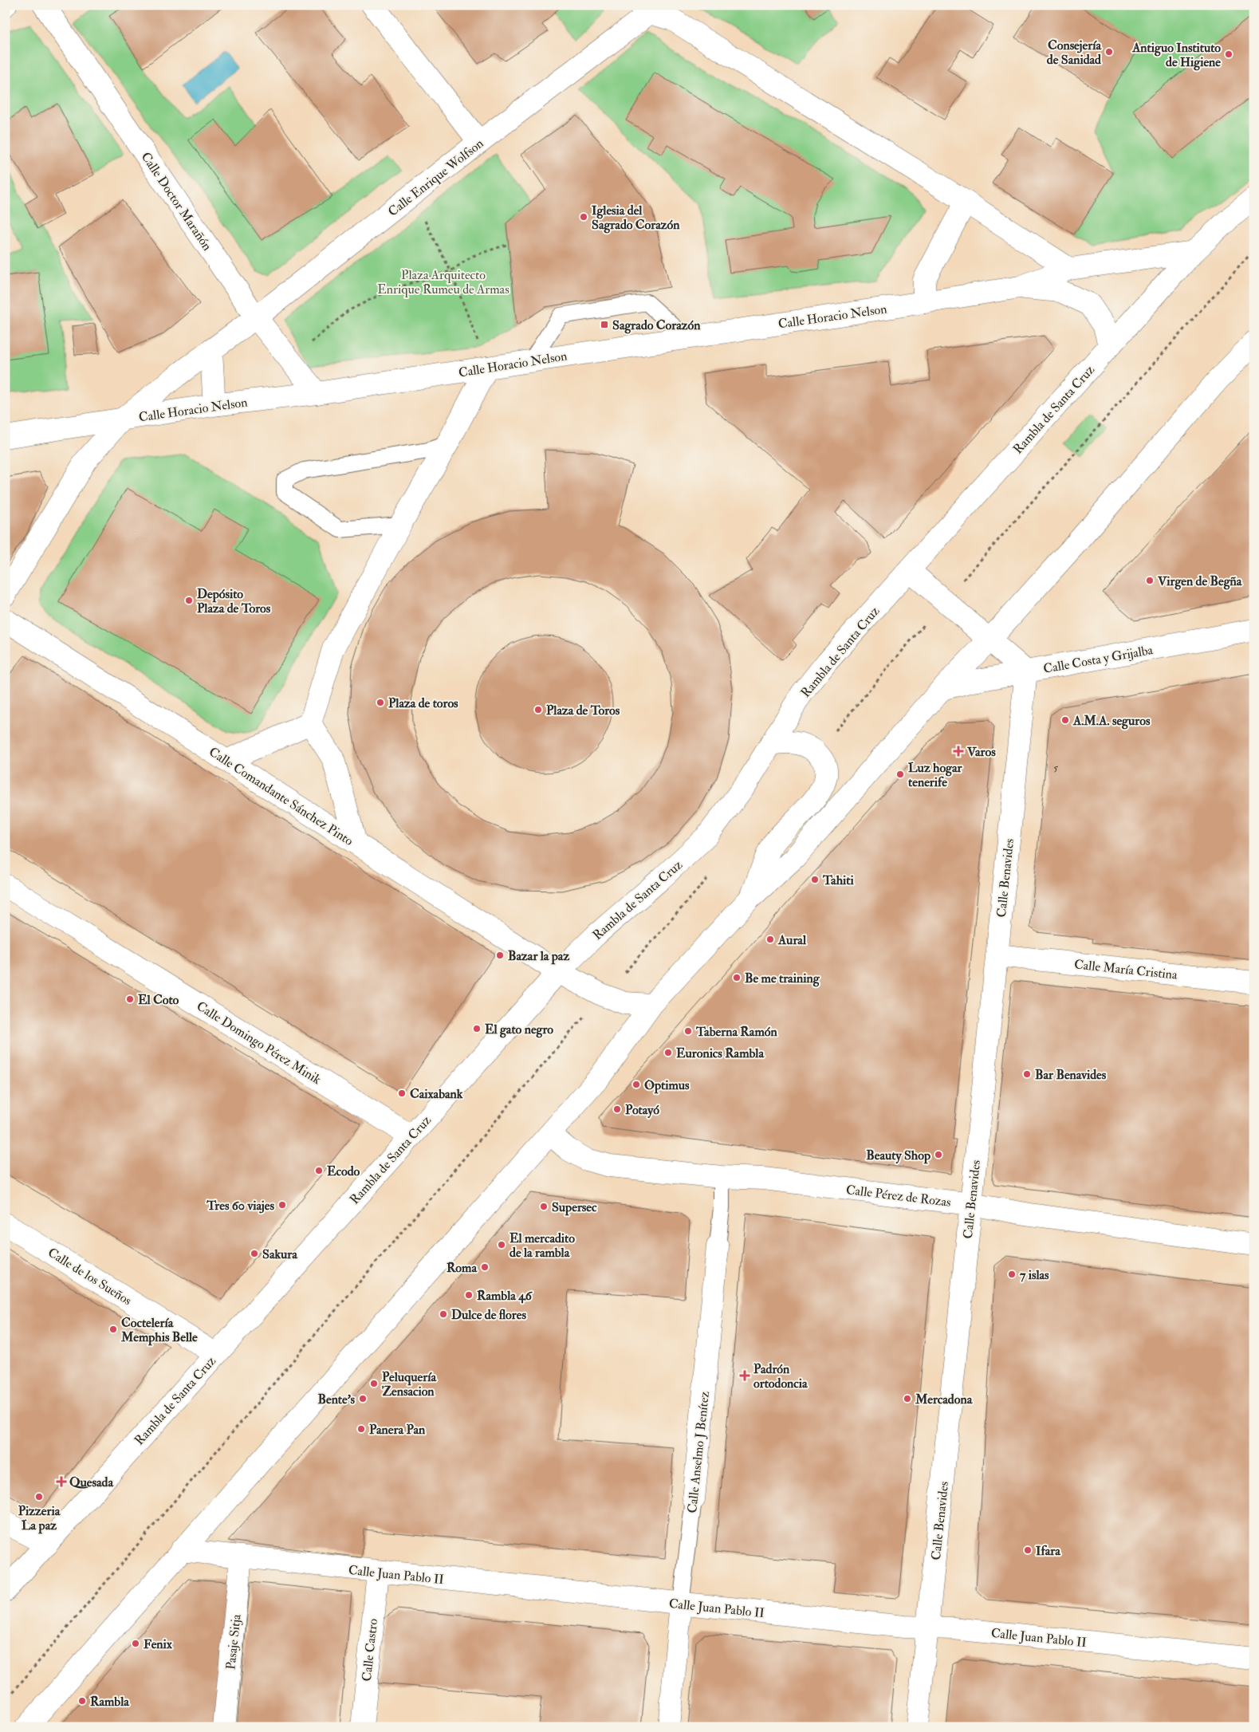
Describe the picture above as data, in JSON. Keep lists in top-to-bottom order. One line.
{"streets":{"street":["Calle Enrique Wolfson","Calle Doctor Marañón","Calle Horacio Nelson","Rambla de Santa Cruz","Calle Costa y Grijalba","Calle Comandante Sánchez Pinto","Calle Benavides","Calle María Cristina","Calle Domingo Pérez Minik","Calle Pérez de Rozas","Calle de los Sueños","Calle Anselmo J Benítez","Calle Juan Pablo II","Pasaje Sitja","Calle Castro"]},"crossings":[["Calle Enrique Wolfson","Calle Doctor Marañón"],["Calle Enrique Wolfson","Calle Horacio Nelson"],["Calle Doctor Marañón","Calle Horacio Nelson"],["Rambla de Santa Cruz","Calle Comandante Sánchez Pinto"],["Rambla de Santa Cruz","Calle Domingo Pérez Minik"],["Rambla de Santa Cruz","Calle de los Sueños"],["Calle Costa y Grijalba","Calle Benavides"],["Calle Benavides","Calle María Cristina"],["Calle Benavides","Calle Pérez de Rozas"],["Calle Benavides","Calle Juan Pablo II"],["Calle Pérez de Rozas","Calle Anselmo J Benítez"],["Calle Anselmo J Benítez","Calle Juan Pablo II"],["Calle Juan Pablo II","Pasaje Sitja"],["Calle Juan Pablo II","Calle Castro"]],"parks":["Plaza Arquitecto Enrique Rumeu de Armas"],"places":{"other":["Consejería de Sanidad","Antiguo Instituto de Higiene","Iglesia del Sagrado Corazón","Virgen de Begña","Depósito Plaza de Toros","Plaza de toros","Plaza de Toros","A.M.A. seguros","Luz hogar tenerife","Tahiti","Aural","Bazar la paz","Be me training","El Coto","El gato negro","Taberna Ramón","Euronics Rambla","Bar Benavides","Optimus","Caixabank","Potayó","Beauty Shop","Ecodo","Tres 60 viajes","Supersec","El mercadito de la rambla","Sakura","Roma","7 islas","Rambla 46","Dulce de flores","Coctelería Memphis Belle","Peluquería Zensacion","Bente's","Mercadona","Panera Pan","Pizzeria La paz","Ifara","Fenix","Rambla"],"transit":["Sagrado Corazón"],"health":["Varos","Padrón ortodoncia","Quesada"]},"house_numbers":["5"]}
